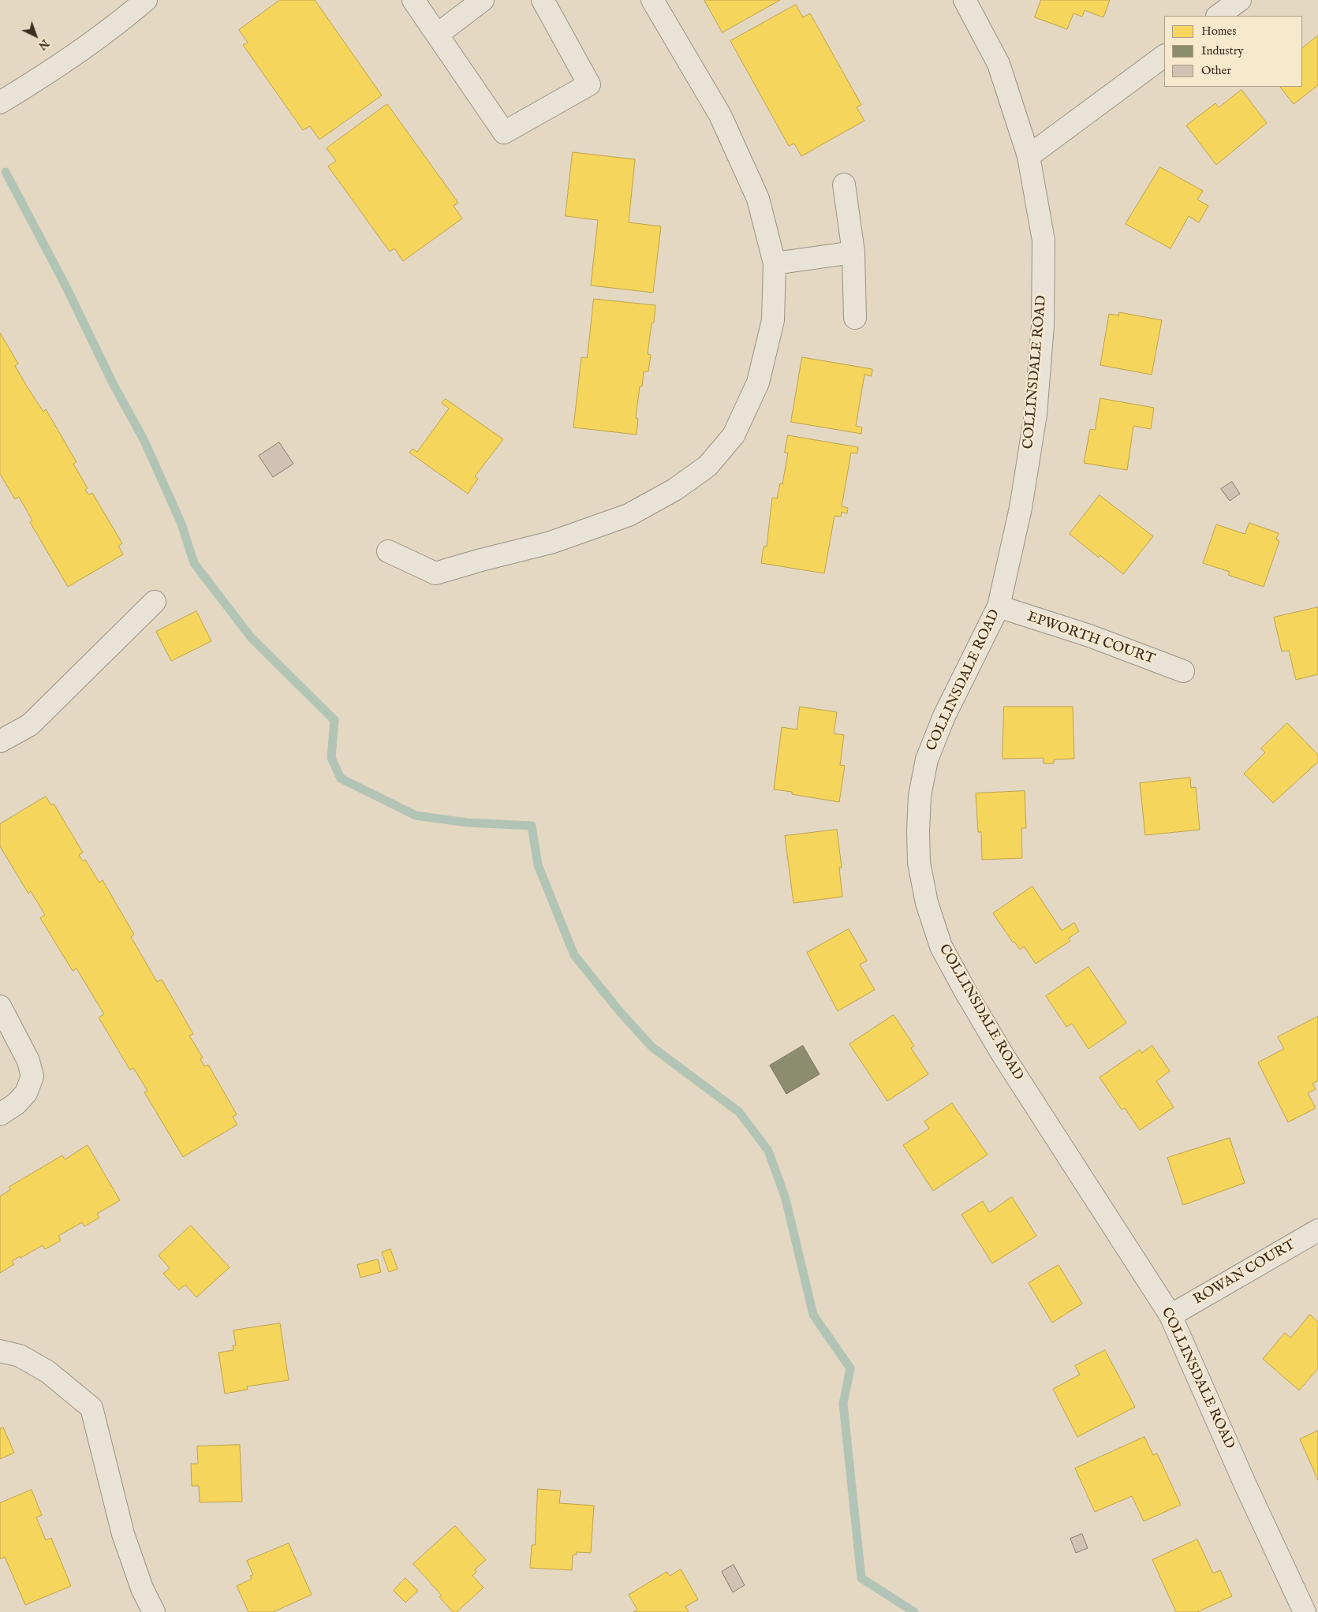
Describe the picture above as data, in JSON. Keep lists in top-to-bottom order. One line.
{"streets":{"street":["COLLINSDALE ROAD","EPWORTH COURT","ROWAN COURT"]},"crossings":[["COLLINSDALE ROAD","EPWORTH COURT"],["COLLINSDALE ROAD","ROWAN COURT"]],"legend":["Homes","Industry","Other"],"north":"bottom right"}
